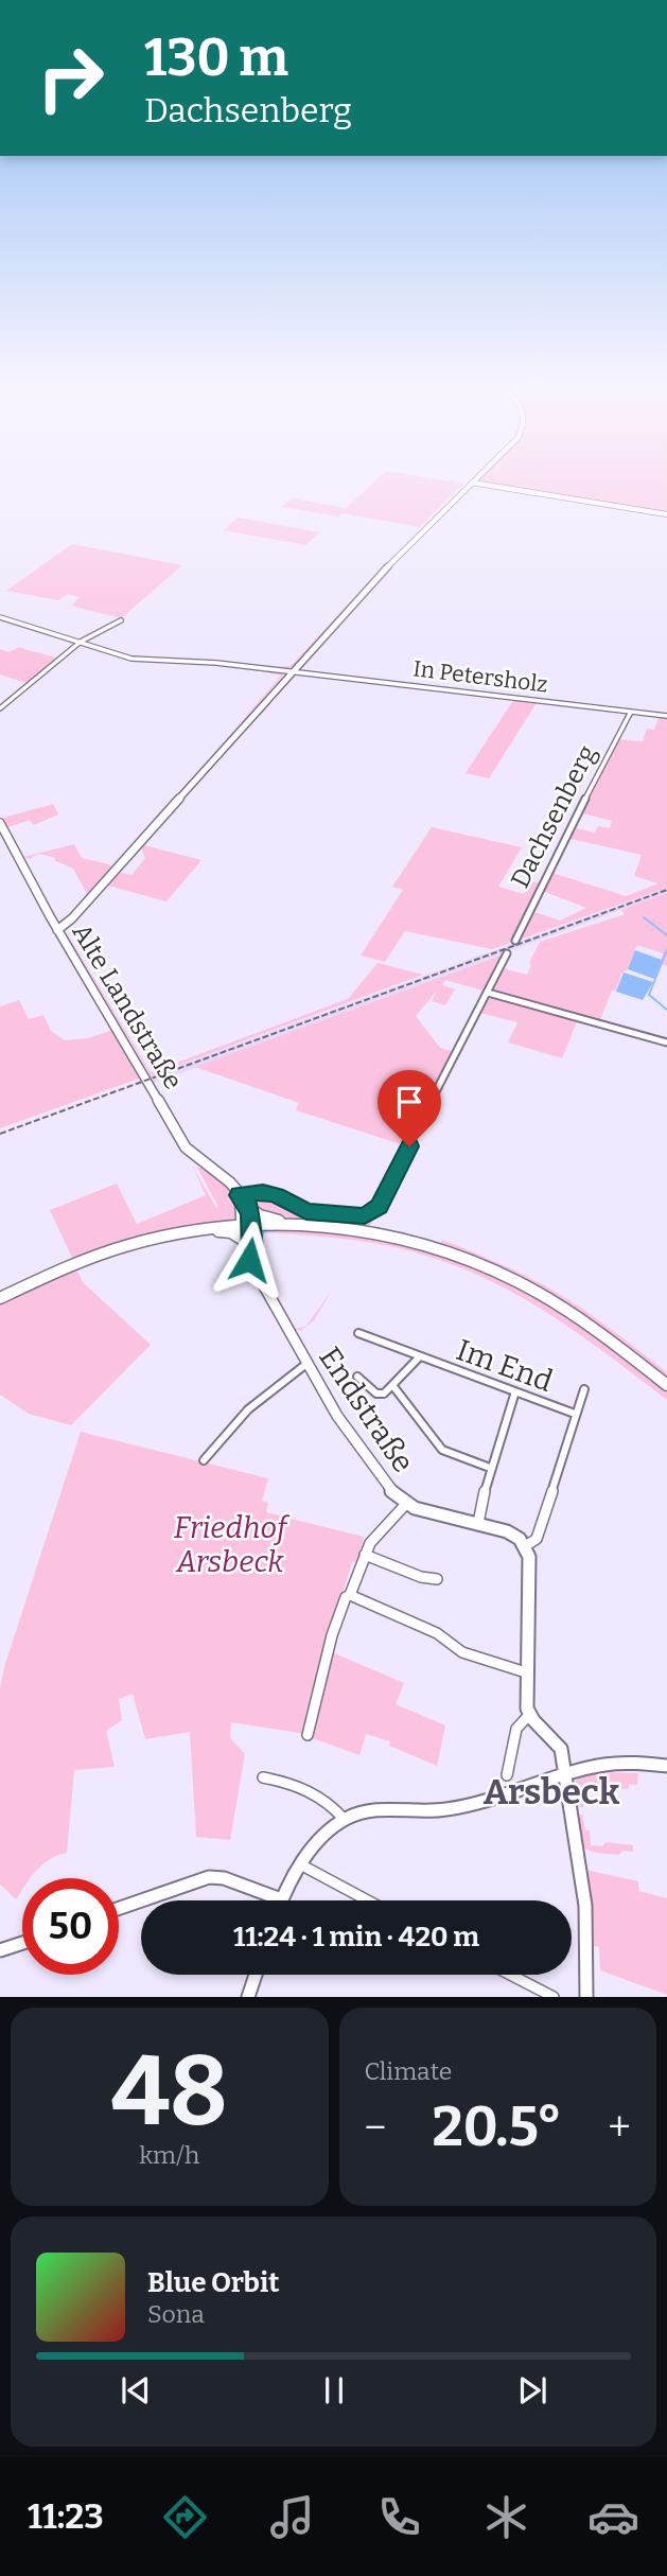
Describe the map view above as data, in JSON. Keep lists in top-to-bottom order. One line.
{"streets":{"street":["In Petersholz","Dachsenberg","Alte Landstraße","Im End","Endstraße"]},"crossings":[["In Petersholz","Dachsenberg"],["Im End","Endstraße"]],"districts":["Arsbeck"],"parks":["Friedhof Arsbeck"],"page":{"turn":["130 m","Dachsenberg"],"limit":"50","trip":"11:24 · 1 min · 420 m","tile":[["48","km/h"],"Climate"],"heat":["−","20.5°","+"],"song":["Blue Orbit","Sona"],"tabs":"11:23"}}
